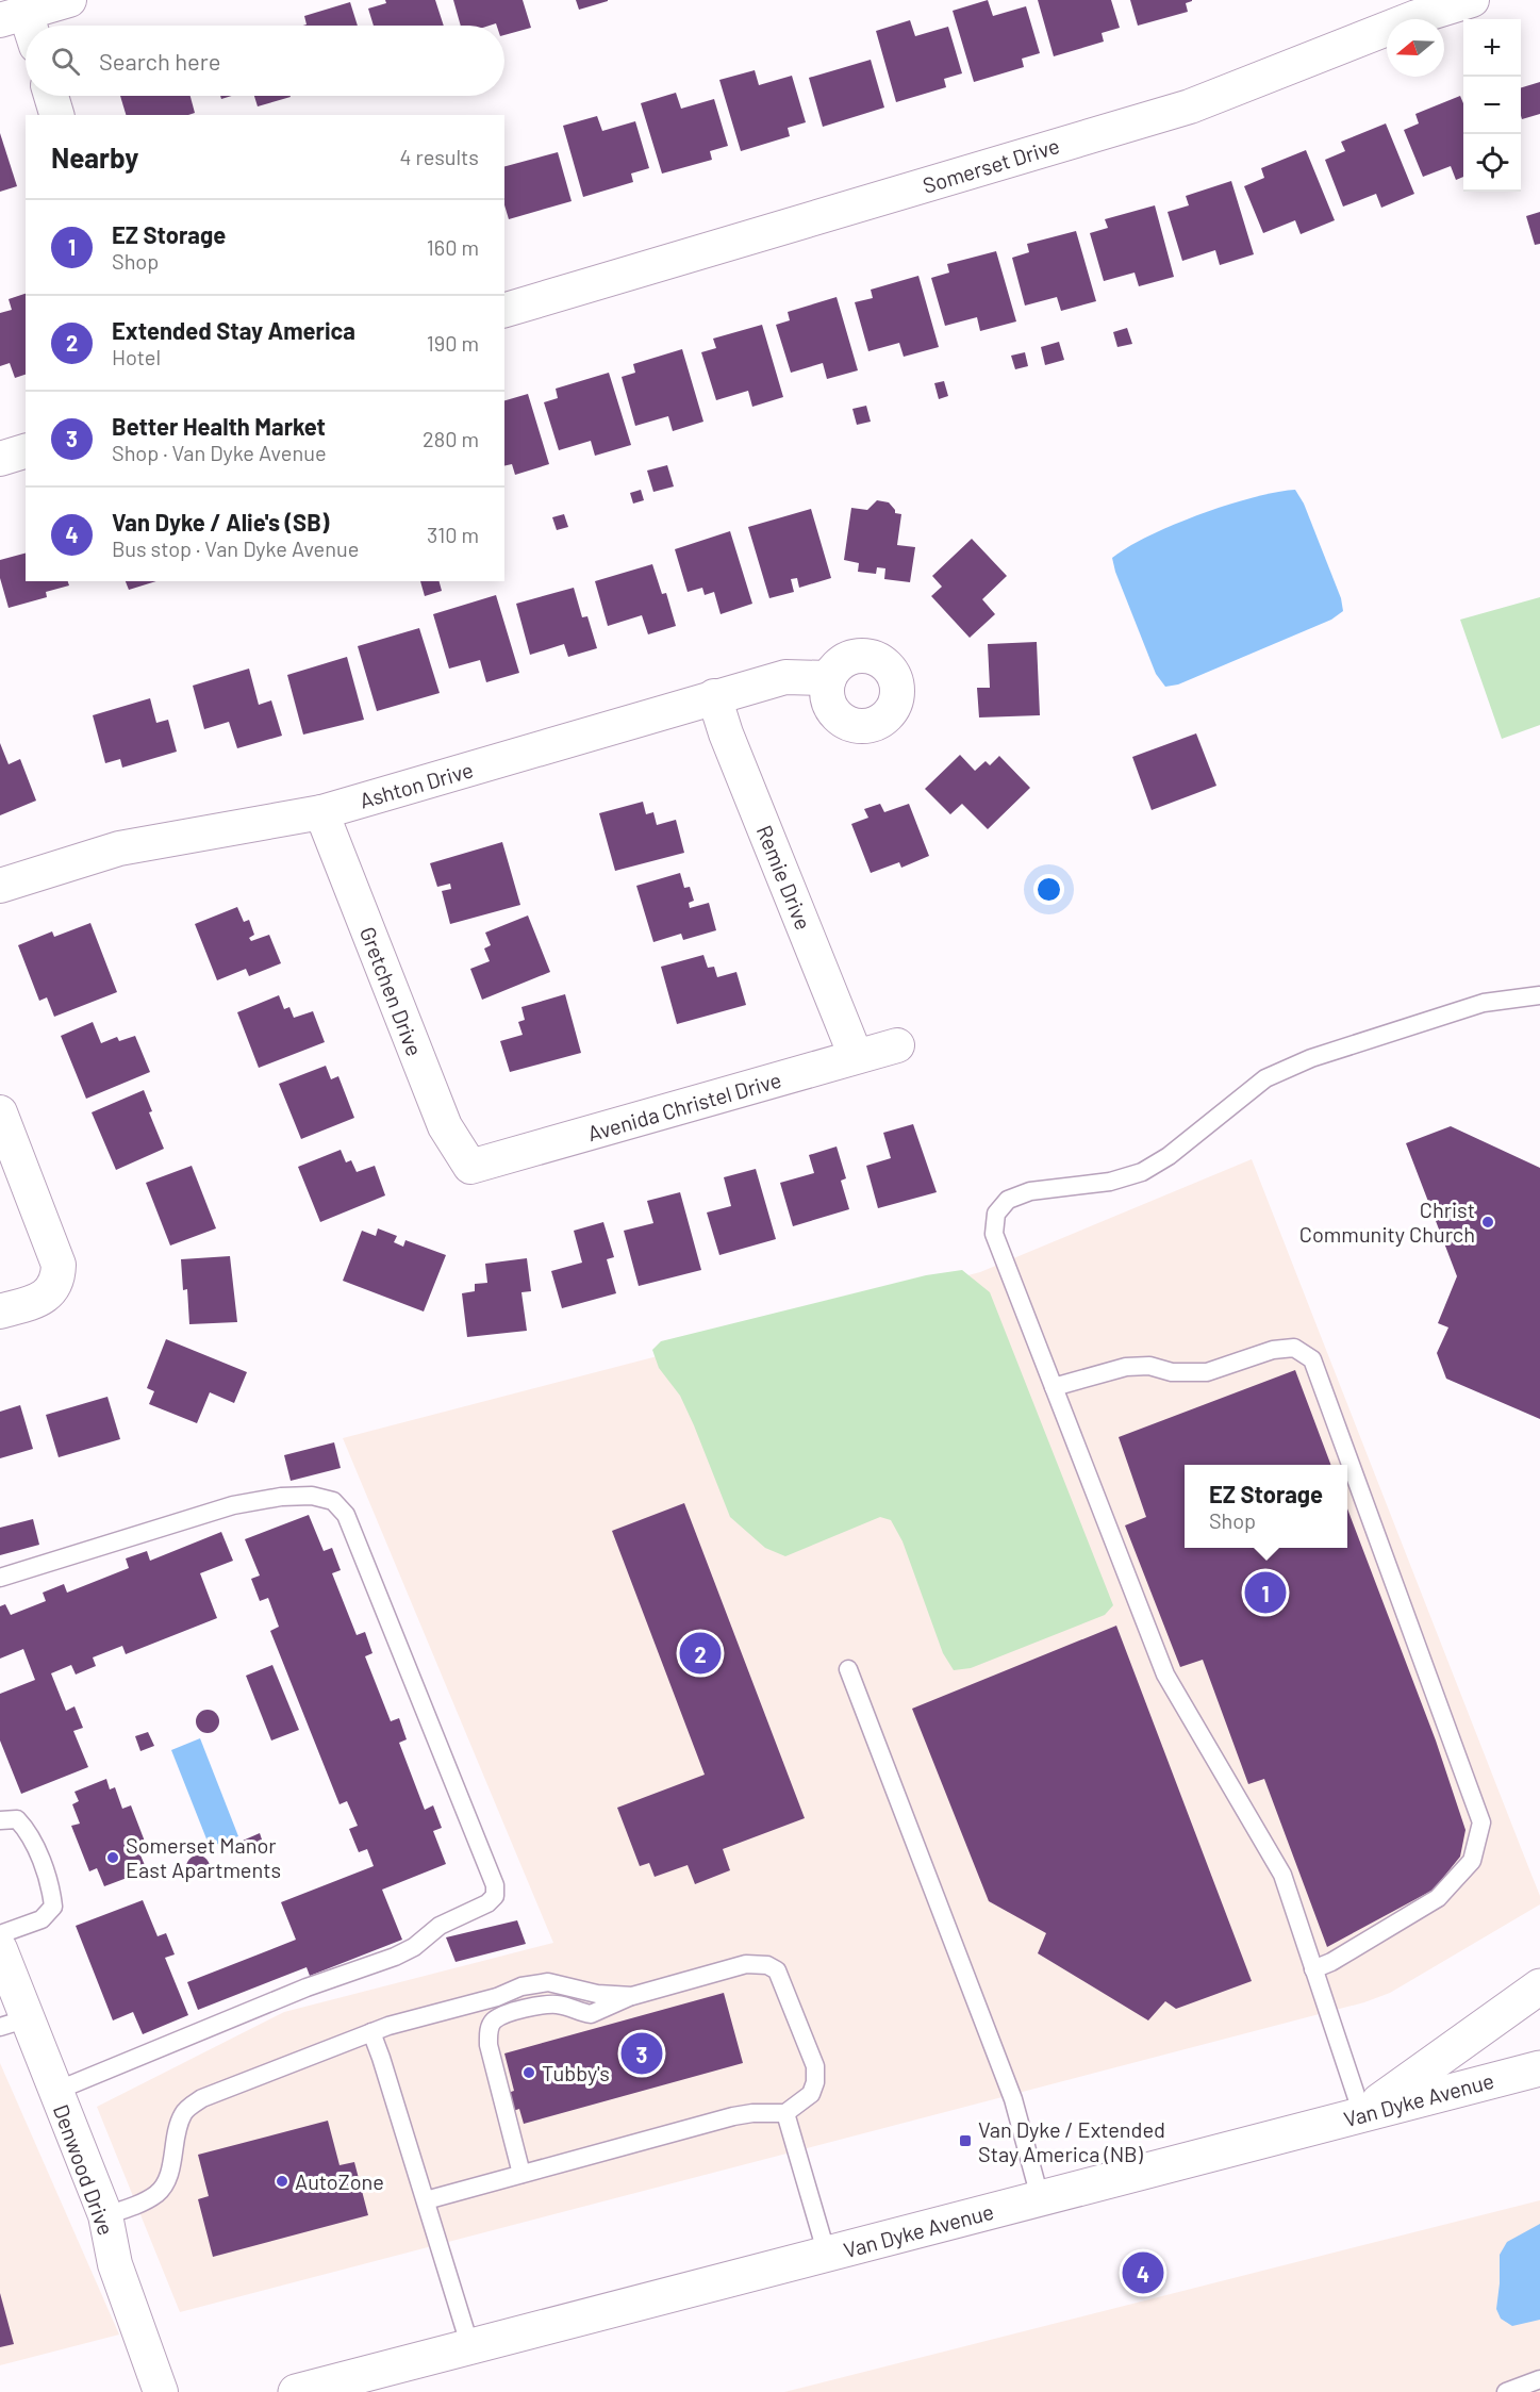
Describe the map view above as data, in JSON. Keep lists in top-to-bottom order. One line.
{"streets":{"main road":["Van Dyke Avenue"],"street":["Somerset Drive","Ashton Drive","Remie Drive","Gretchen Drive","Avenida Christel Drive","Denwood Drive"]},"crossings":[["Ashton Drive","Remie Drive"],["Ashton Drive","Gretchen Drive"],["Remie Drive","Avenida Christel Drive"],["Gretchen Drive","Avenida Christel Drive"]],"places":{"other":["Christ Community Church","Somerset Manor East Apartments","Tubby's","AutoZone"],"transit":["Van Dyke / Extended Stay America (NB)"]},"north":"left","page":{"map_buttons":["+","−"],"search":"Search here","heading":["Nearby","4 results"],"list":[{"mark":"1","name":"EZ Storage","note":"Shop","value":"160 m"},{"mark":"2","name":"Extended Stay America","note":"Hotel","value":"190 m"},{"mark":"3","name":"Better Health Market","note":"Shop · Van Dyke Avenue","value":"280 m"},{"mark":"4","name":"Van Dyke / Alie's (SB)","note":"Bus stop · Van Dyke Avenue","value":"310 m"}],"popup":["EZ Storage","Shop"],"pins":["1","2","3","4"]}}
